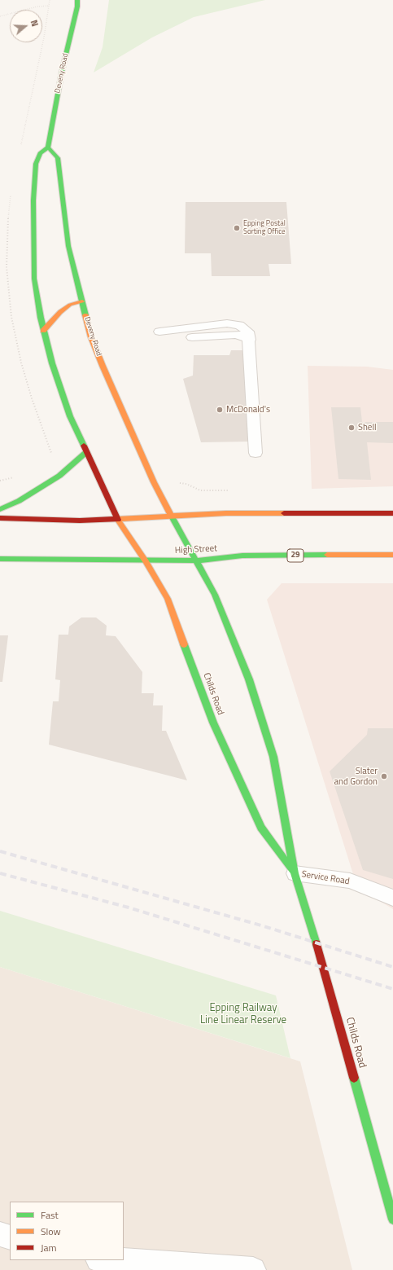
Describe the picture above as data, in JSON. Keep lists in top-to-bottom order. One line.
{"streets":{"street":["Deveny Road","High Street","29","Childs Road"],"lane":["Service Road"]},"crossings":[["Deveny Road","Childs Road"],["High Street","Childs Road"],["Childs Road","Service Road"]],"parks":["Epping Railway Line Linear Reserve"],"places":["Epping Postal Sorting Office","McDonald's","Shell","Slater and Gordon"],"legend":["Fast","Slow","Jam"],"north":"right"}
